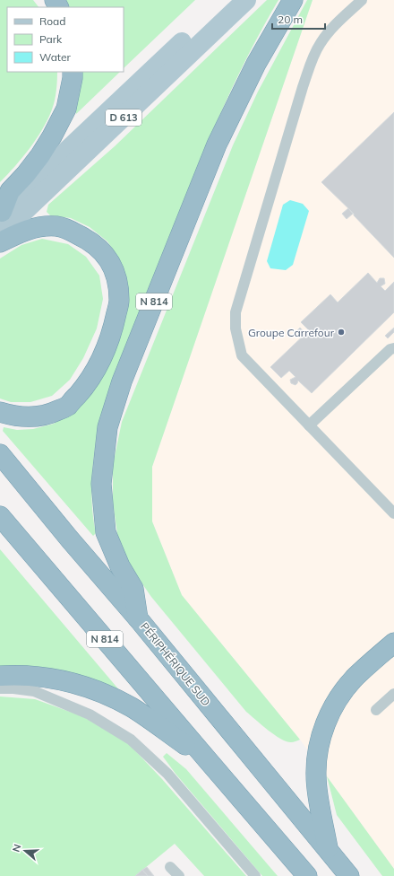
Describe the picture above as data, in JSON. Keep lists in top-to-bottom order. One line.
{"streets":{"highway":["N 814","PÉRIPHÉRIQUE SUD"],"main road":["D 613"]},"crossings":[["N 814","PÉRIPHÉRIQUE SUD"]],"places":["Groupe Carrefour"],"legend":["Road","Park","Water"],"scale_bar":"20 m","north":"left"}
